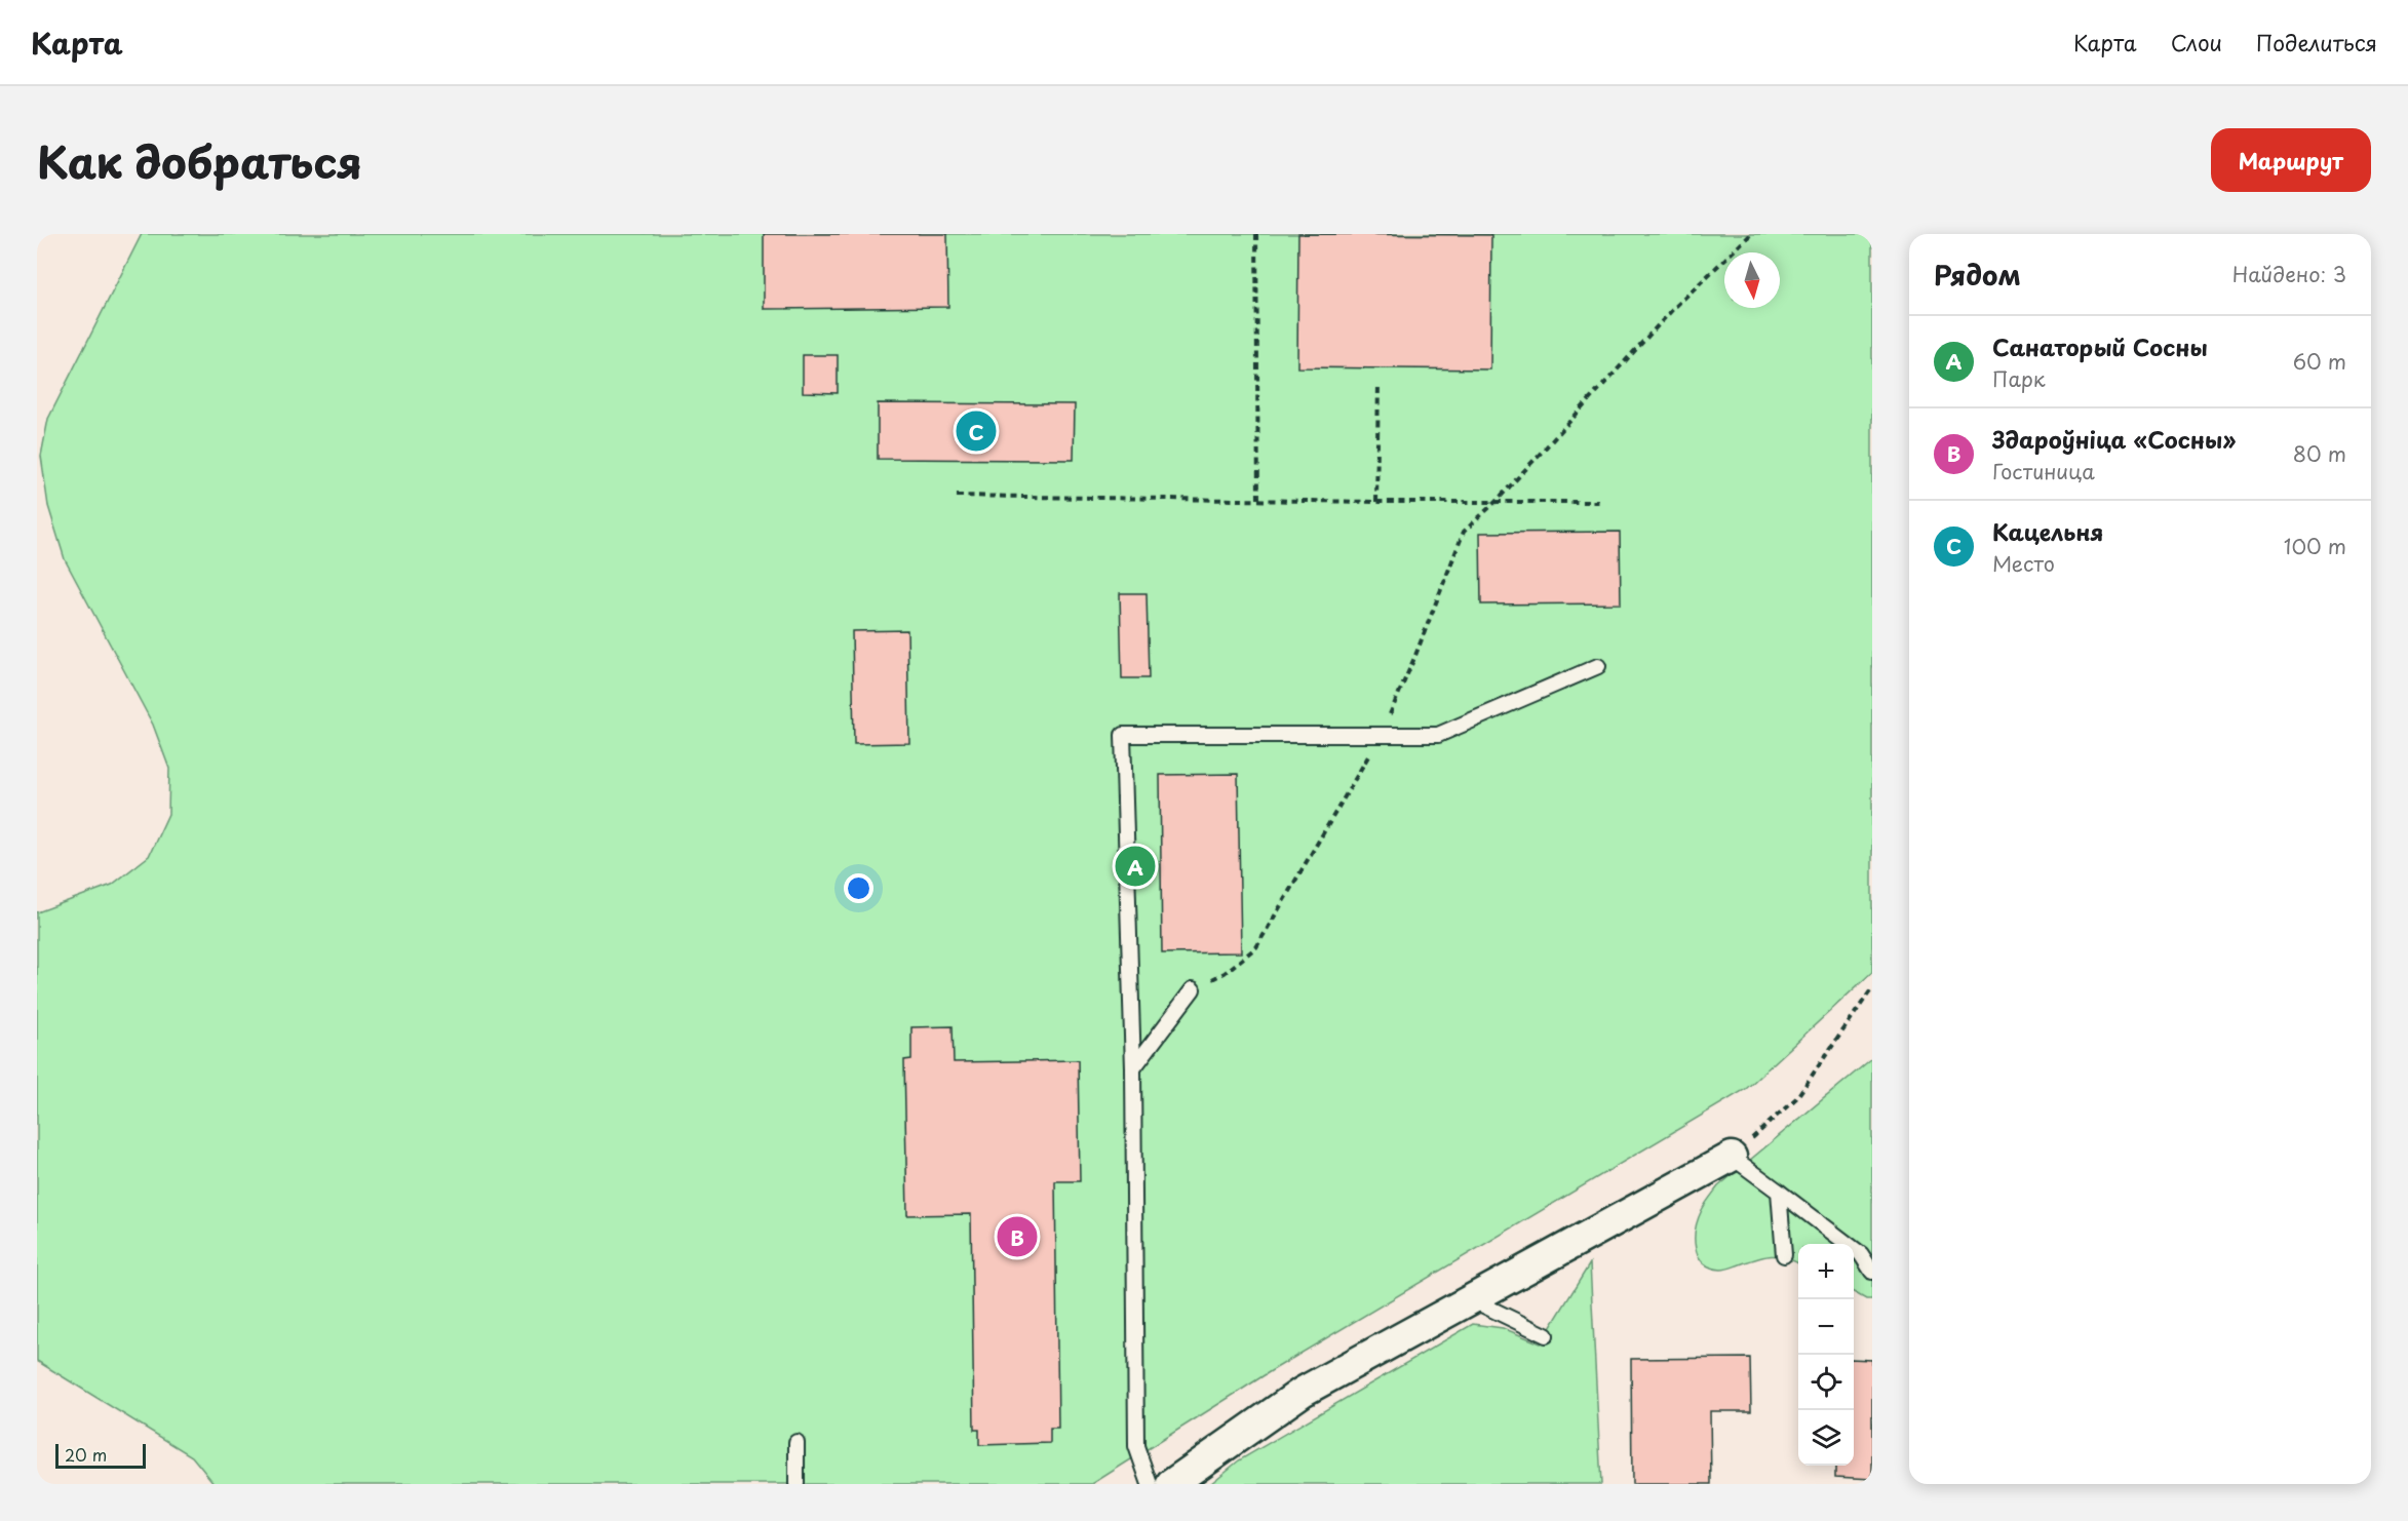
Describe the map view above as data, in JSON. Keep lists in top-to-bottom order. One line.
{"scale_bar":"20 m","north":"bottom","page":{"header":"Карта","nav":["Карта","Слои","Поделиться"],"title":"Как добраться","buttons":"Маршрут","heading":["Рядом","Найдено: 3"],"list":[{"mark":"A","name":"Санаторый Сосны","note":"Парк","value":"60 m"},{"mark":"B","name":"Здароўніца «Сосны»","note":"Гостиница","value":"80 m"},{"mark":"C","name":"Кацельня","note":"Место","value":"100 m"}],"pins":["C","A","B"],"map_buttons":["+","−"],"scale":"20 m"}}
